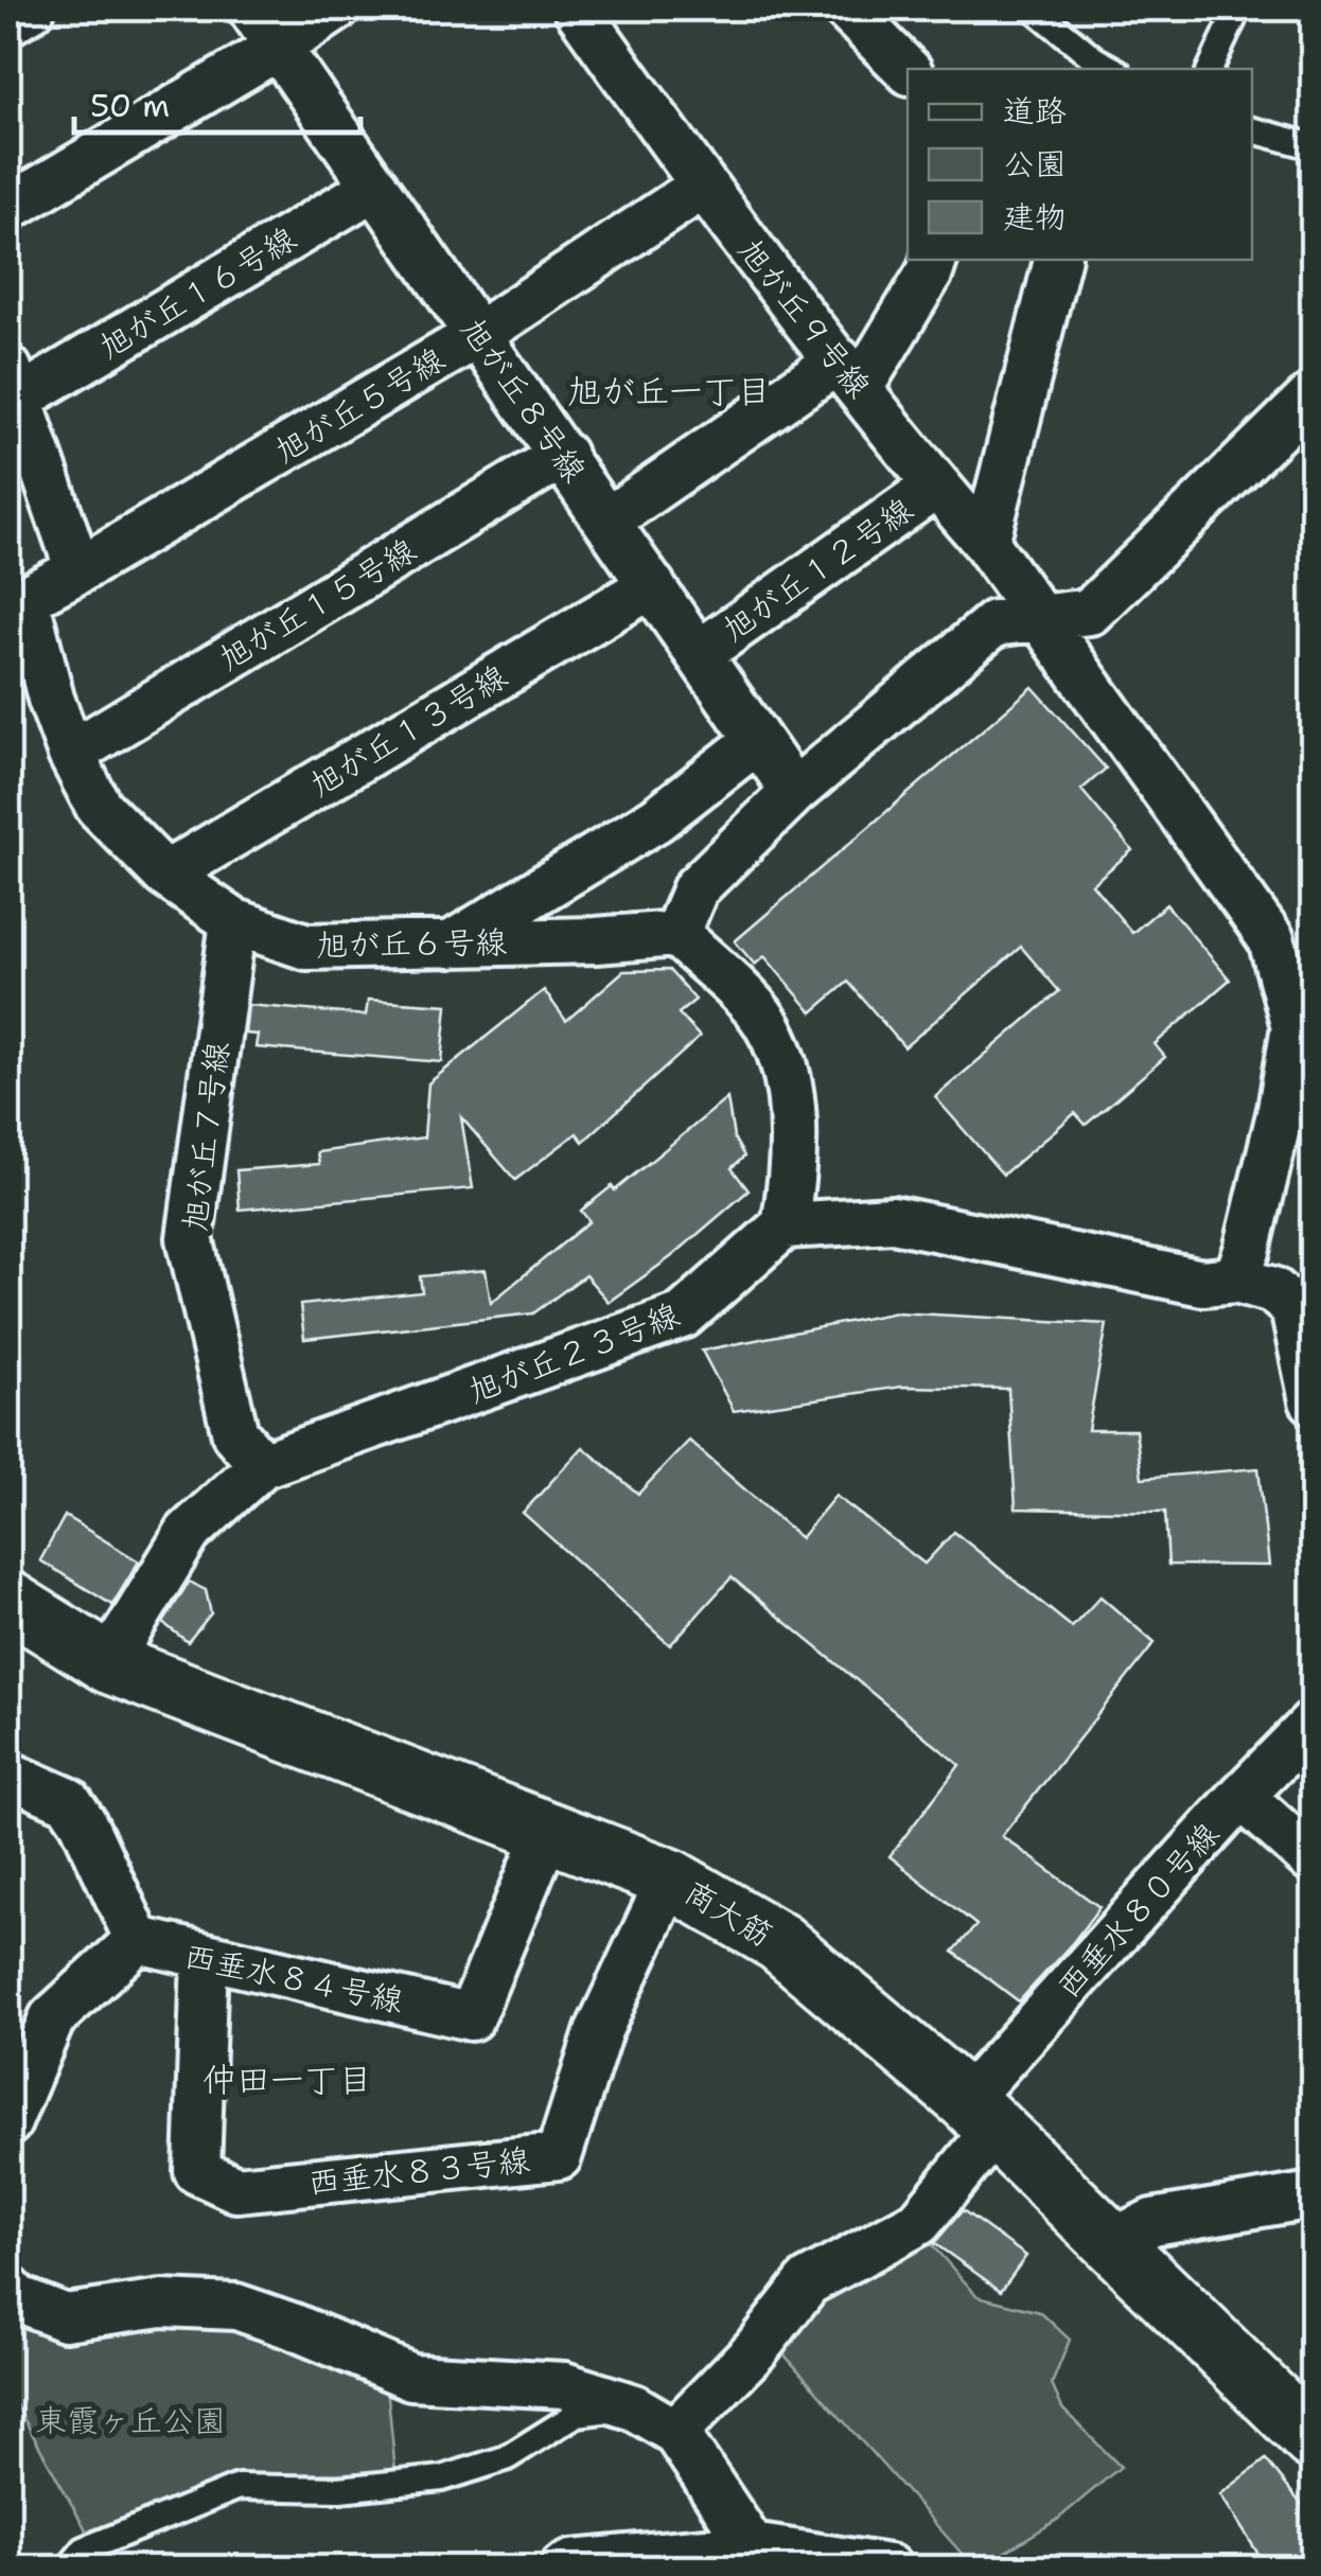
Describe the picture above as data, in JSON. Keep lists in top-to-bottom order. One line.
{"streets":{"street":["旭が丘１６号線","旭が丘９号線","旭が丘８号線","旭が丘５号線","旭が丘１２号線","旭が丘１５号線","旭が丘１３号線","旭が丘６号線","旭が丘７号線","旭が丘２３号線","西垂水８０号線","商大筋","西垂水８４号線","西垂水８３号線"]},"crossings":[["旭が丘１６号線","旭が丘８号線"],["旭が丘９号線","旭が丘５号線"],["旭が丘９号線","旭が丘１２号線"],["旭が丘８号線","旭が丘５号線"],["旭が丘８号線","旭が丘１２号線"],["旭が丘８号線","旭が丘１５号線"],["旭が丘８号線","旭が丘１３号線"],["旭が丘５号線","旭が丘６号線"],["旭が丘１５号線","旭が丘６号線"],["旭が丘１３号線","旭が丘６号線"],["旭が丘６号線","旭が丘７号線"],["旭が丘７号線","旭が丘２３号線"],["西垂水８０号線","商大筋"],["商大筋","西垂水８４号線"],["商大筋","西垂水８３号線"],["西垂水８４号線","西垂水８３号線"]],"districts":["旭が丘一丁目","仲田一丁目"],"parks":["東霞ヶ丘公園"],"legend":["道路","公園","建物"],"scale_bar":"50 m"}
